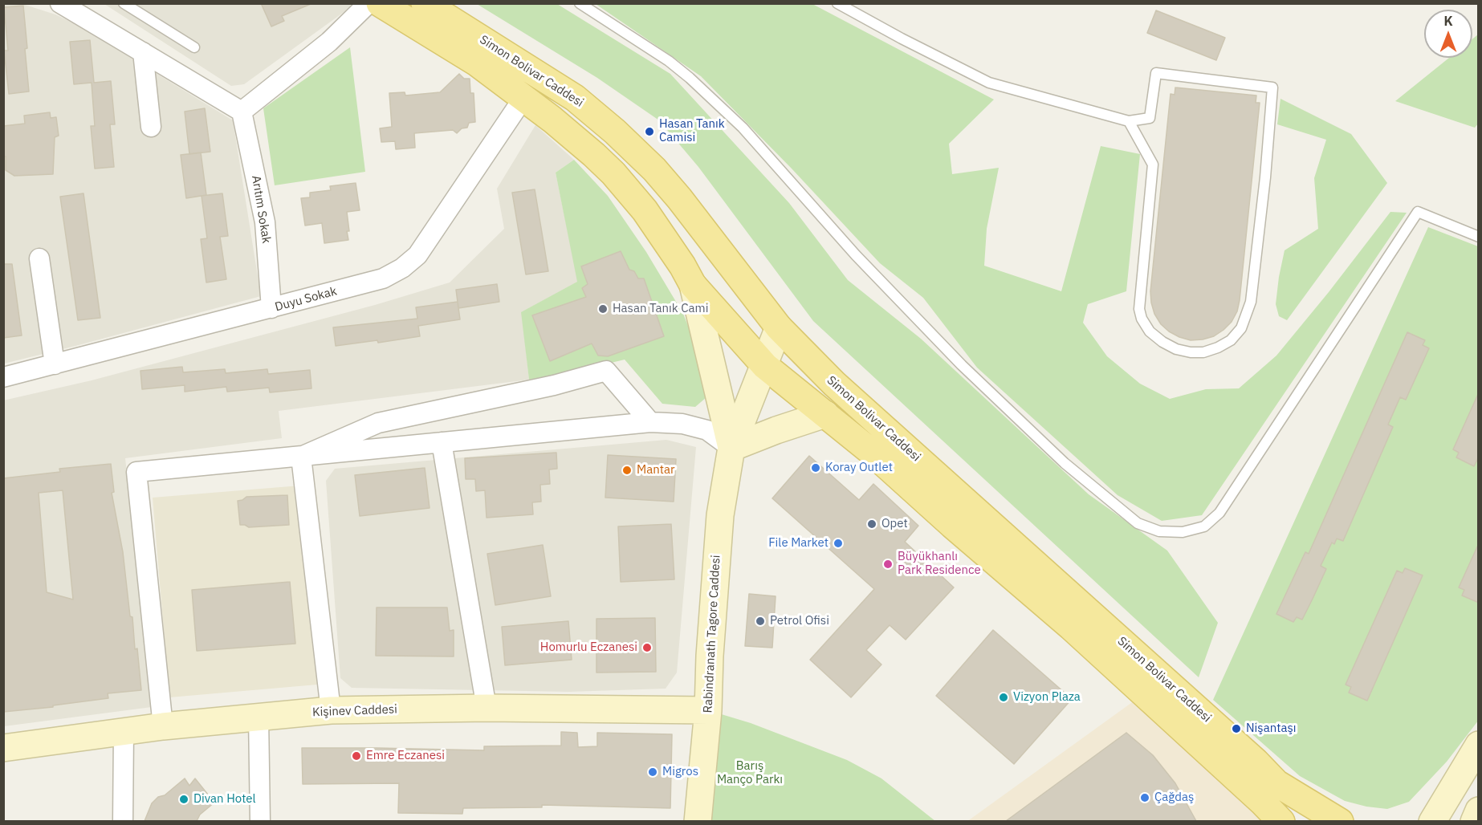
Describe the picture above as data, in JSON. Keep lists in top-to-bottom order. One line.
{"streets":{"main road":["Simon Bolivar Caddesi","Rabindranath Tagore Caddesi","Kişinev Caddesi"],"street":["Arıtım Sokak","Duyu Sokak"]},"crossings":[["Simon Bolivar Caddesi","Duyu Sokak"],["Simon Bolivar Caddesi","Rabindranath Tagore Caddesi"],["Arıtım Sokak","Duyu Sokak"],["Rabindranath Tagore Caddesi","Kişinev Caddesi"]],"parks":["Barış Manço Parkı"],"places":["Hasan Tanık Camisi","Hasan Tanık Cami","Koray Outlet","Mantar","Opet","File Market","Büyükhanlı Park Residence","Petrol Ofisi","Homurlu Eczanesi","Vizyon Plaza","Nişantaşı","Emre Eczanesi","Migros","Çağdaş","Divan Hotel"],"north":"top"}
